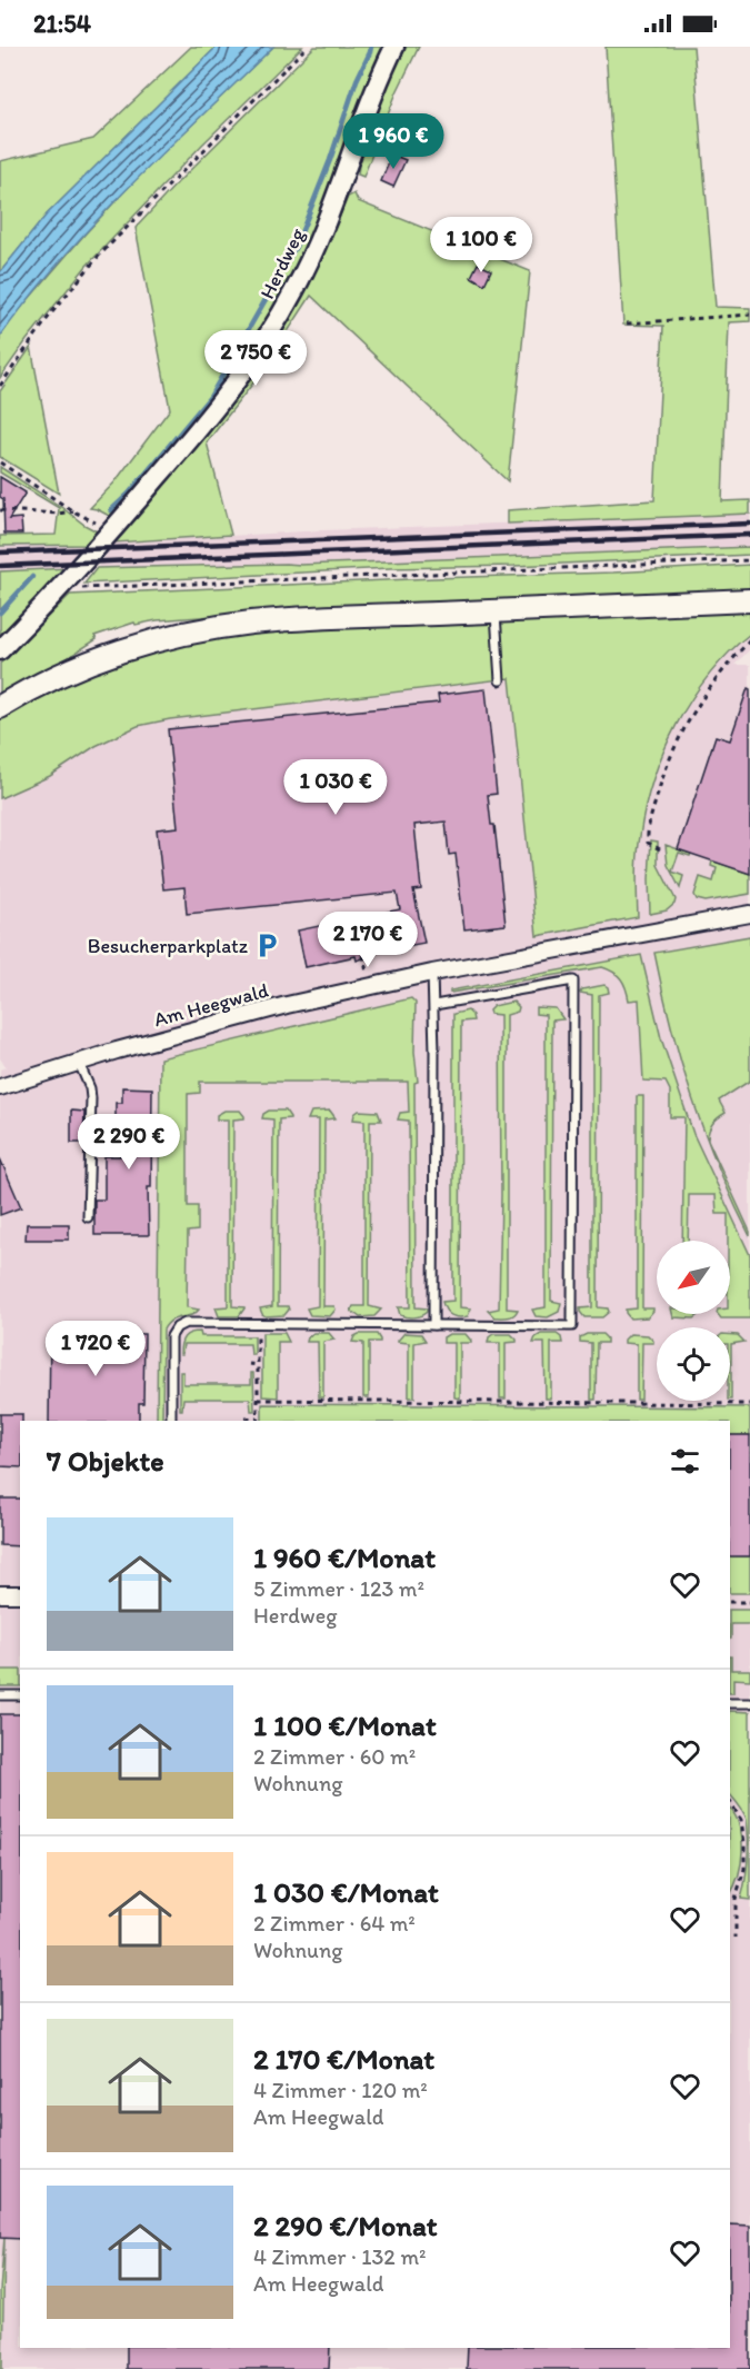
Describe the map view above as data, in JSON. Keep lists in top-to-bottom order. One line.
{"streets":{"street":["Herdweg","Am Heegwald"]},"places":{"parking":["Besucherparkplatz"]},"north":"bottom left","page":{"status":"21:54","price":["1 960 €","1 100 €","2 750 €","1 030 €","2 170 €","2 290 €","1 720 €"],"heading":"7 Objekte","list":[{"name":"1 960 €/Monat","note":"5 Zimmer · 123 m² · Herdweg"},{"name":"1 100 €/Monat","note":"2 Zimmer · 60 m² · Wohnung"},{"name":"1 030 €/Monat","note":"2 Zimmer · 64 m² · Wohnung"},{"name":"2 170 €/Monat","note":"4 Zimmer · 120 m² · Am Heegwald"},{"name":"2 290 €/Monat","note":"4 Zimmer · 132 m² · Am Heegwald"}]}}
